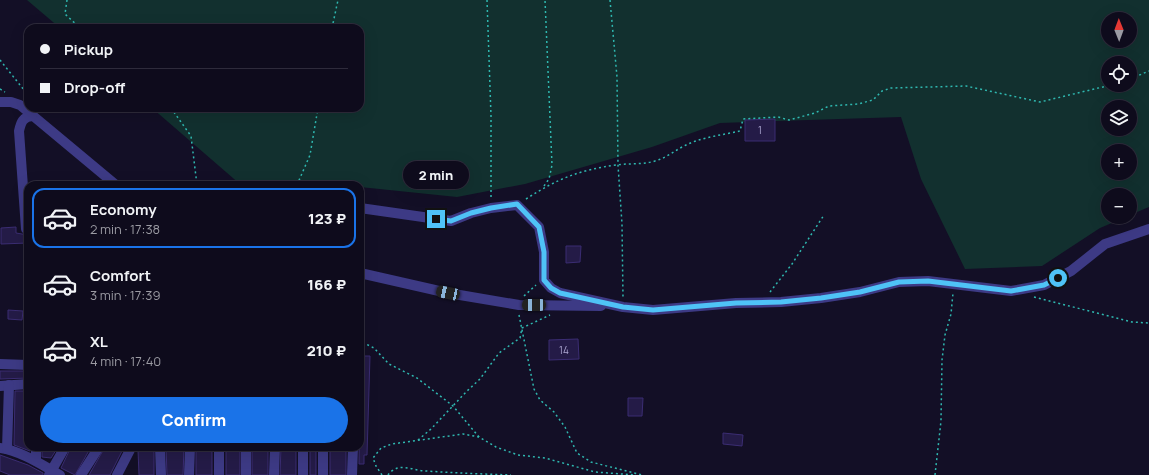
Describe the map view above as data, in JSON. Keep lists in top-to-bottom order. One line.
{"house_numbers":["1","14"],"north":"top","page":{"map_buttons":["+","−"],"banner":["Pickup","Drop-off"],"bubble":"2 min","list":[{"name":"Economy","note":"2 min · 17:38","value":"123 ₽"},{"name":"Comfort","note":"3 min · 17:39","value":"166 ₽"},{"name":"XL","note":"4 min · 17:40","value":"210 ₽"}],"buttons":"Confirm"}}
